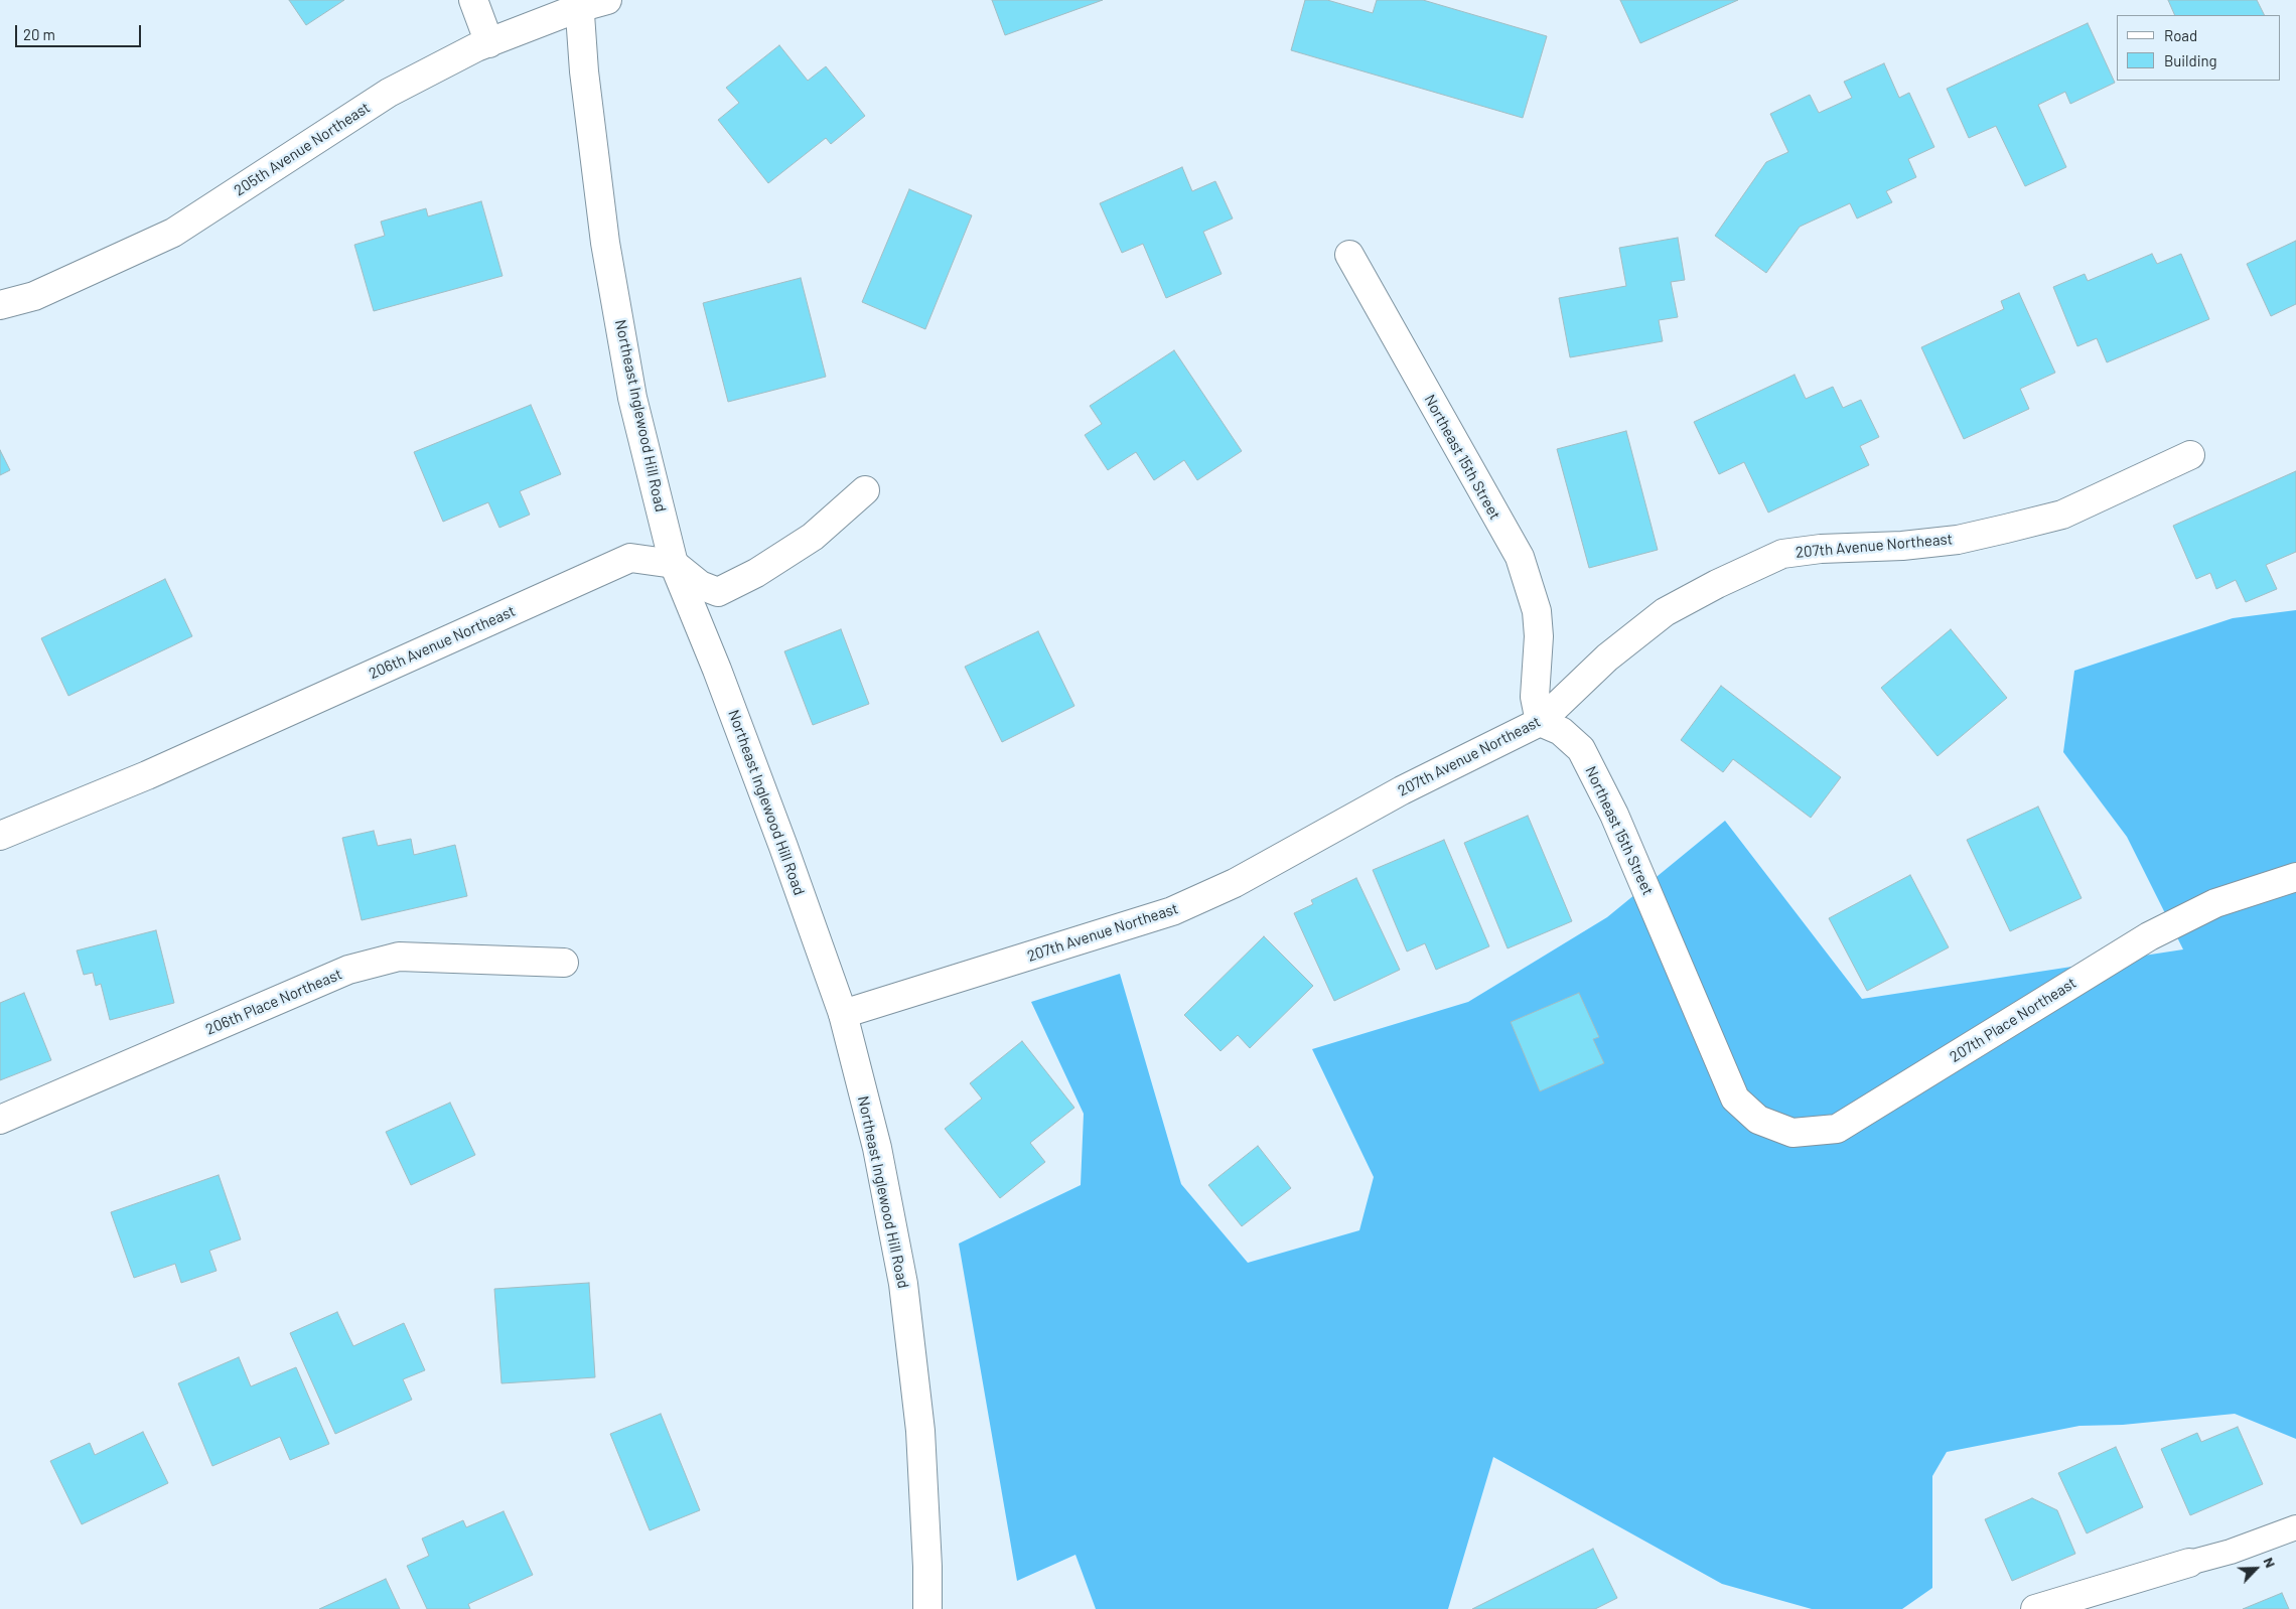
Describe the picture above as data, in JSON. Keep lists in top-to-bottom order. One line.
{"streets":{"street":["205th Avenue Northeast","Northeast Inglewood Hill Road","Northeast 15th Street","207th Avenue Northeast","206th Avenue Northeast","206th Place Northeast","207th Place Northeast"]},"crossings":[["205th Avenue Northeast","Northeast Inglewood Hill Road"],["Northeast Inglewood Hill Road","207th Avenue Northeast"],["Northeast Inglewood Hill Road","206th Avenue Northeast"],["Northeast 15th Street","207th Avenue Northeast"],["Northeast 15th Street","207th Place Northeast"]],"legend":["Road","Building"],"scale_bar":"20 m","north":"top right"}
